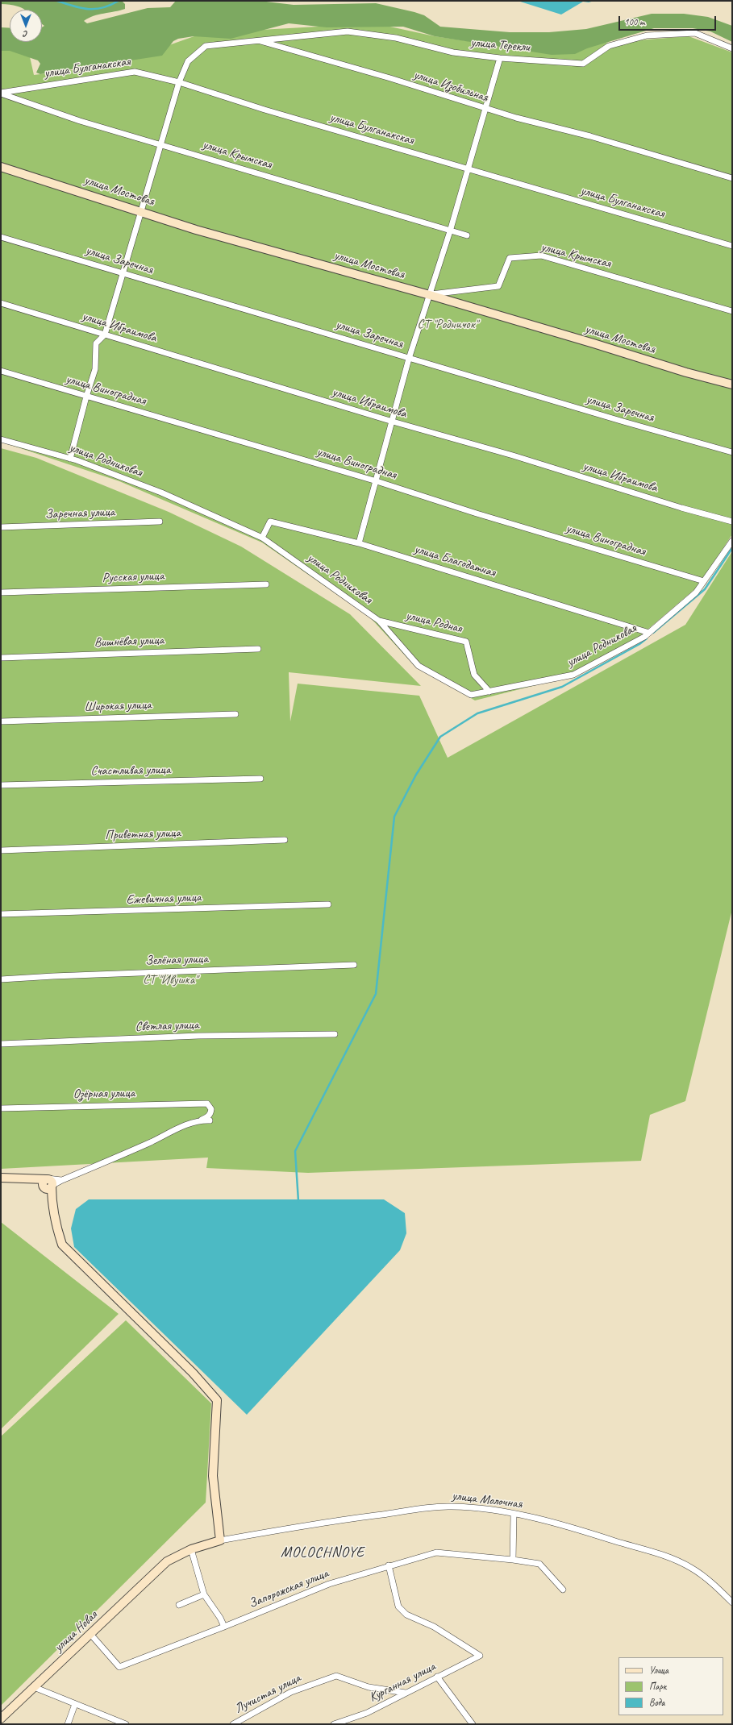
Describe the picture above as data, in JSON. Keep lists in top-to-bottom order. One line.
{"streets":{"street":["улица Терекли","улица Булганакская","улица Изобильная","улица Крымская","улица Мостовая","улица Заречная","улица Ибраимова","улица Виноградная","улица Родниковая","Заречная улица","улица Благодатная","Русская улица","улица Родная","Вишнёвая улица","Широкая улица","Счастливая улица","Приветная улица","Ежевичная улица","Зелёная улица","Светлая улица","Озёрная улица","улица Молочная","Запорожская улица","улица Новая","Курганная улица","Лучистая улица"]},"crossings":[["улица Терекли","улица Изобильная"],["улица Булганакская","улица Изобильная"],["улица Булганакская","улица Крымская"],["улица Изобильная","улица Крымская"],["улица Изобильная","улица Мостовая"],["улица Изобильная","улица Заречная"],["улица Изобильная","улица Ибраимова"],["улица Изобильная","улица Виноградная"],["улица Изобильная","улица Родниковая"],["улица Крымская","улица Мостовая"],["улица Виноградная","улица Родниковая"],["улица Родниковая","улица Благодатная"],["улица Родниковая","улица Родная"],["улица Молочная","улица Новая"],["Запорожская улица","улица Новая"],["Запорожская улица","Курганная улица"],["Курганная улица","Лучистая улица"]],"districts":["MOLOCHNOYE"],"parks":["СТ \"Родничок\"","СТ \"Ивушка\""],"legend":["Улица","Парк","Вода"],"scale_bar":"100 m","north":"bottom"}
